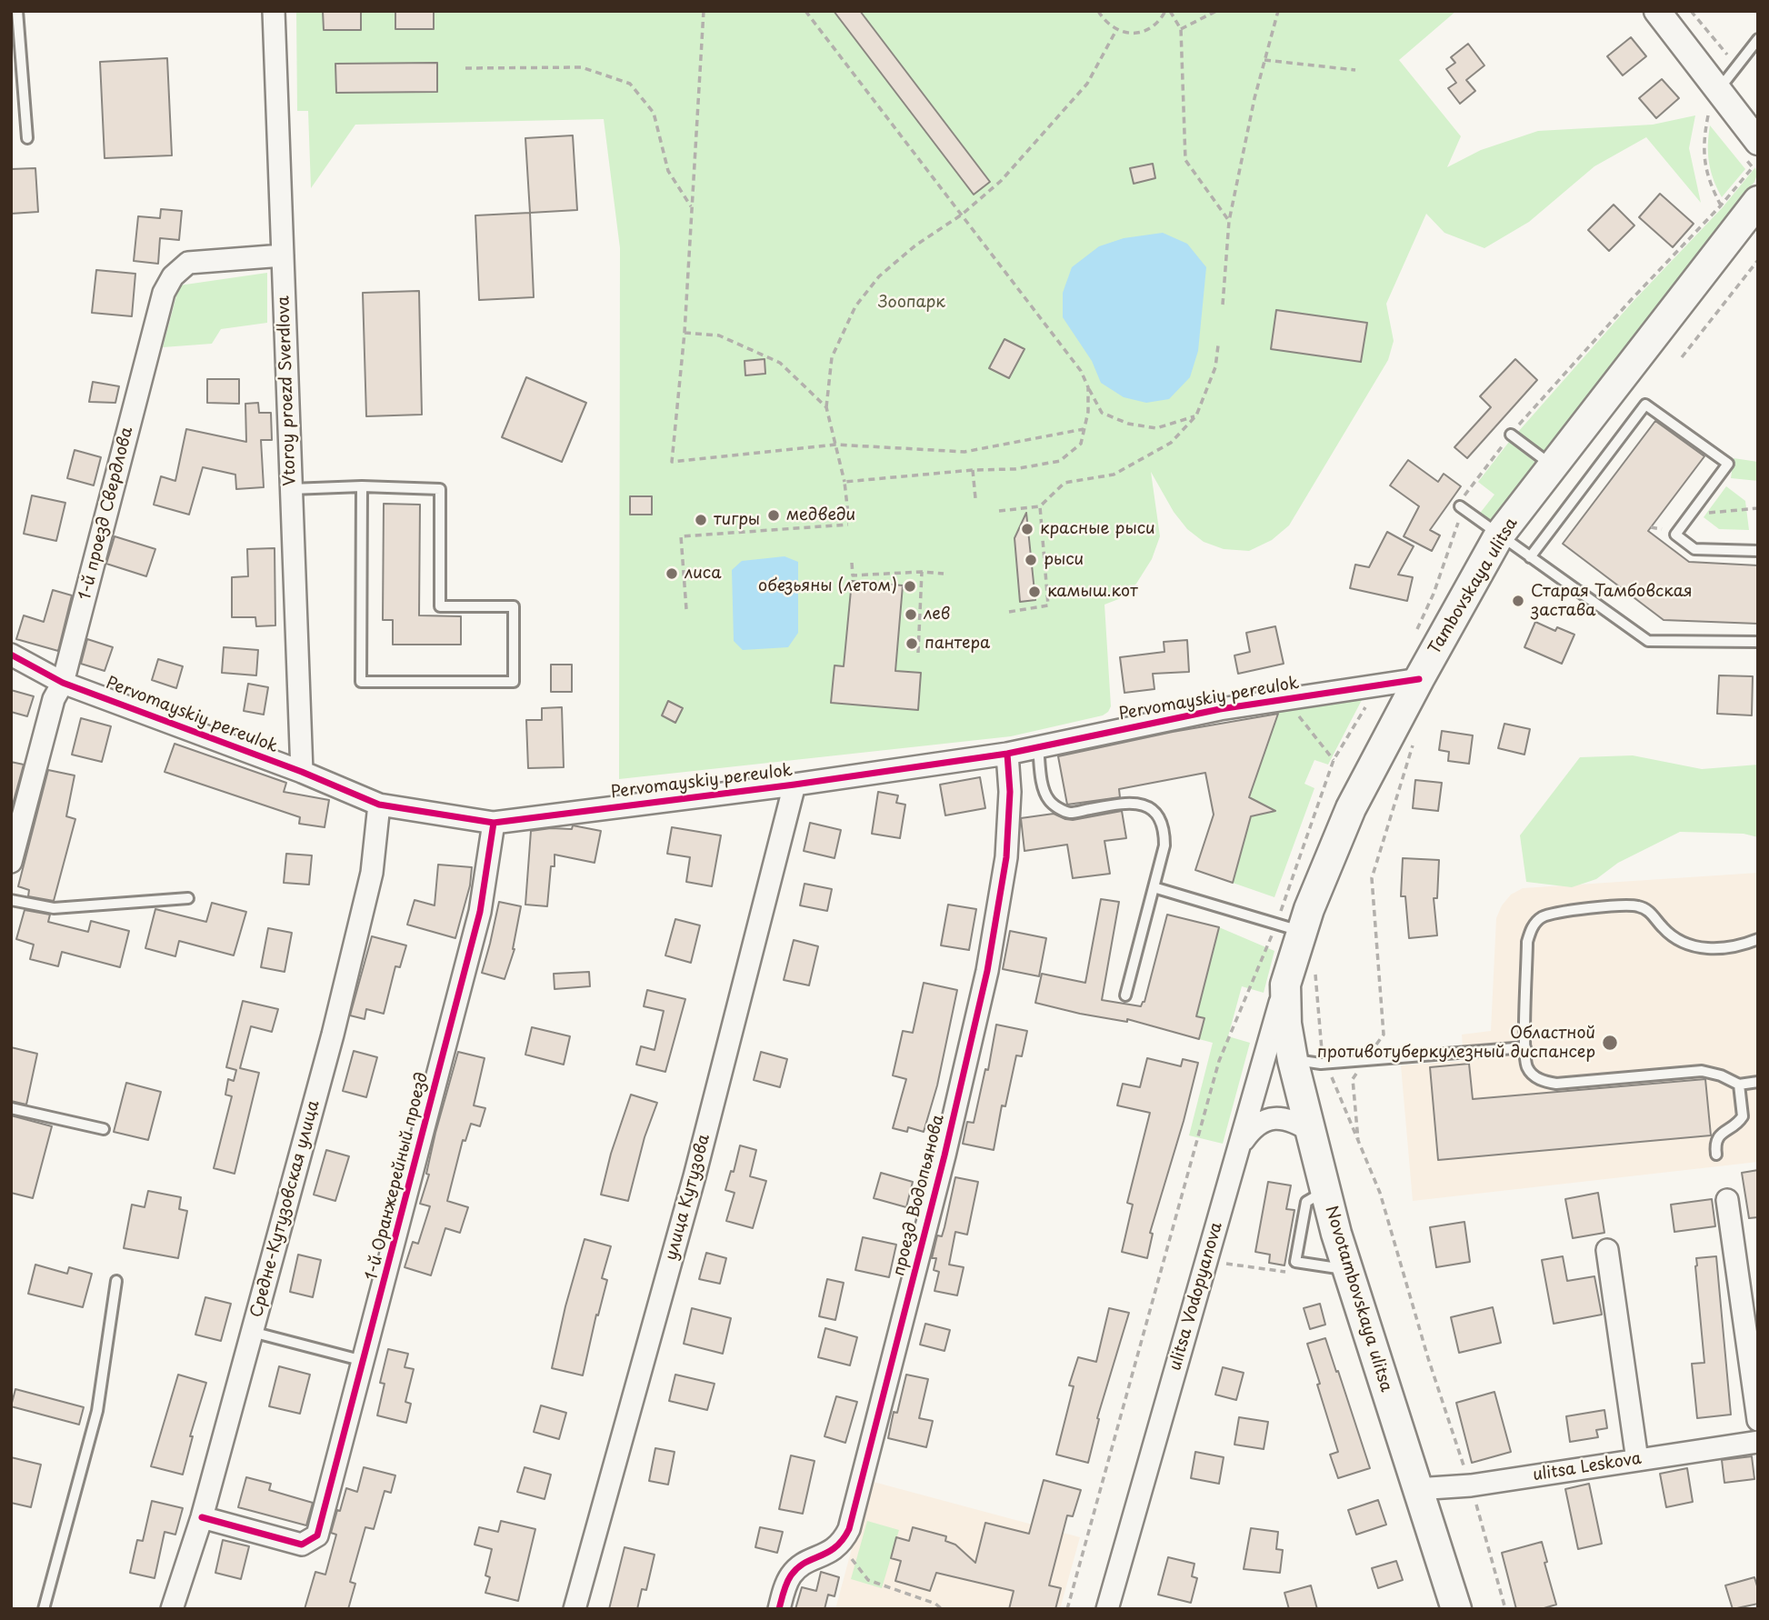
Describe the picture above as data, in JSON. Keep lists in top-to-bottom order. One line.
{"streets":{"main road":["Tambovskaya ulitsa","Novotambovskaya ulitsa"],"street":["Vtoroy proezd Sverdlova","1-й проезд Свердлова","Pervomayskiy pereulok","1-й Оранжерейный проезд","проезд Водопьянова","улица Кутузова","Средне-Кутузовская улица","ulitsa Vodopyanova","ulitsa Leskova"]},"crossings":[["Vtoroy proezd Sverdlova","1-й проезд Свердлова"],["Vtoroy proezd Sverdlova","Pervomayskiy pereulok"],["1-й проезд Свердлова","Pervomayskiy pereulok"],["Tambovskaya ulitsa","Pervomayskiy pereulok"],["Tambovskaya ulitsa","ulitsa Vodopyanova"],["Tambovskaya ulitsa","Novotambovskaya ulitsa"],["Pervomayskiy pereulok","1-й Оранжерейный проезд"],["Pervomayskiy pereulok","проезд Водопьянова"],["Pervomayskiy pereulok","улица Кутузова"],["Pervomayskiy pereulok","Средне-Кутузовская улица"],["1-й Оранжерейный проезд","Средне-Кутузовская улица"],["ulitsa Vodopyanova","Novotambovskaya ulitsa"],["Novotambovskaya ulitsa","ulitsa Leskova"]],"parks":["Зоопарк"],"places":["медведи","тигры","красные рыси","рыси","лиса","обезьяны (летом)","камыш.кот","Старая Тамбовская застава","лев","пантера","Областной противотуберкулезный диспансер"]}
